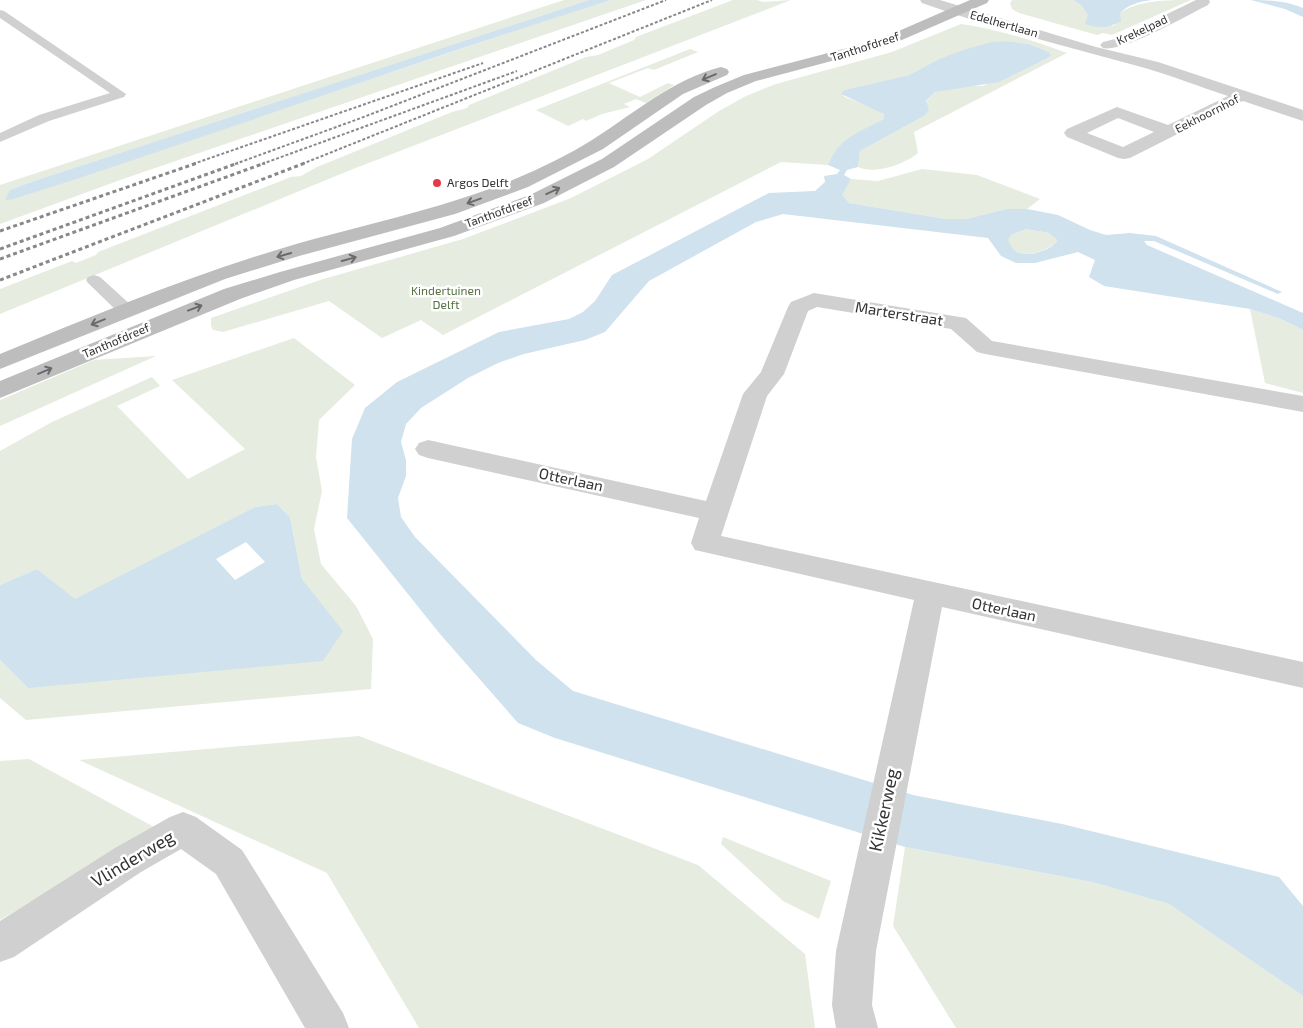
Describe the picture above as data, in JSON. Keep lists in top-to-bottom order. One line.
{"streets":{"street":["Edelhertlaan","Krekelpad","Tanthofdreef","Eekhoornhof","Marterstraat","Otterlaan","Kikkerweg","Vlinderweg"]},"crossings":[["Edelhertlaan","Krekelpad"],["Edelhertlaan","Tanthofdreef"],["Edelhertlaan","Eekhoornhof"],["Marterstraat","Otterlaan"],["Otterlaan","Kikkerweg"]],"parks":["Kindertuinen Delft"],"places":["Argos Delft"]}
